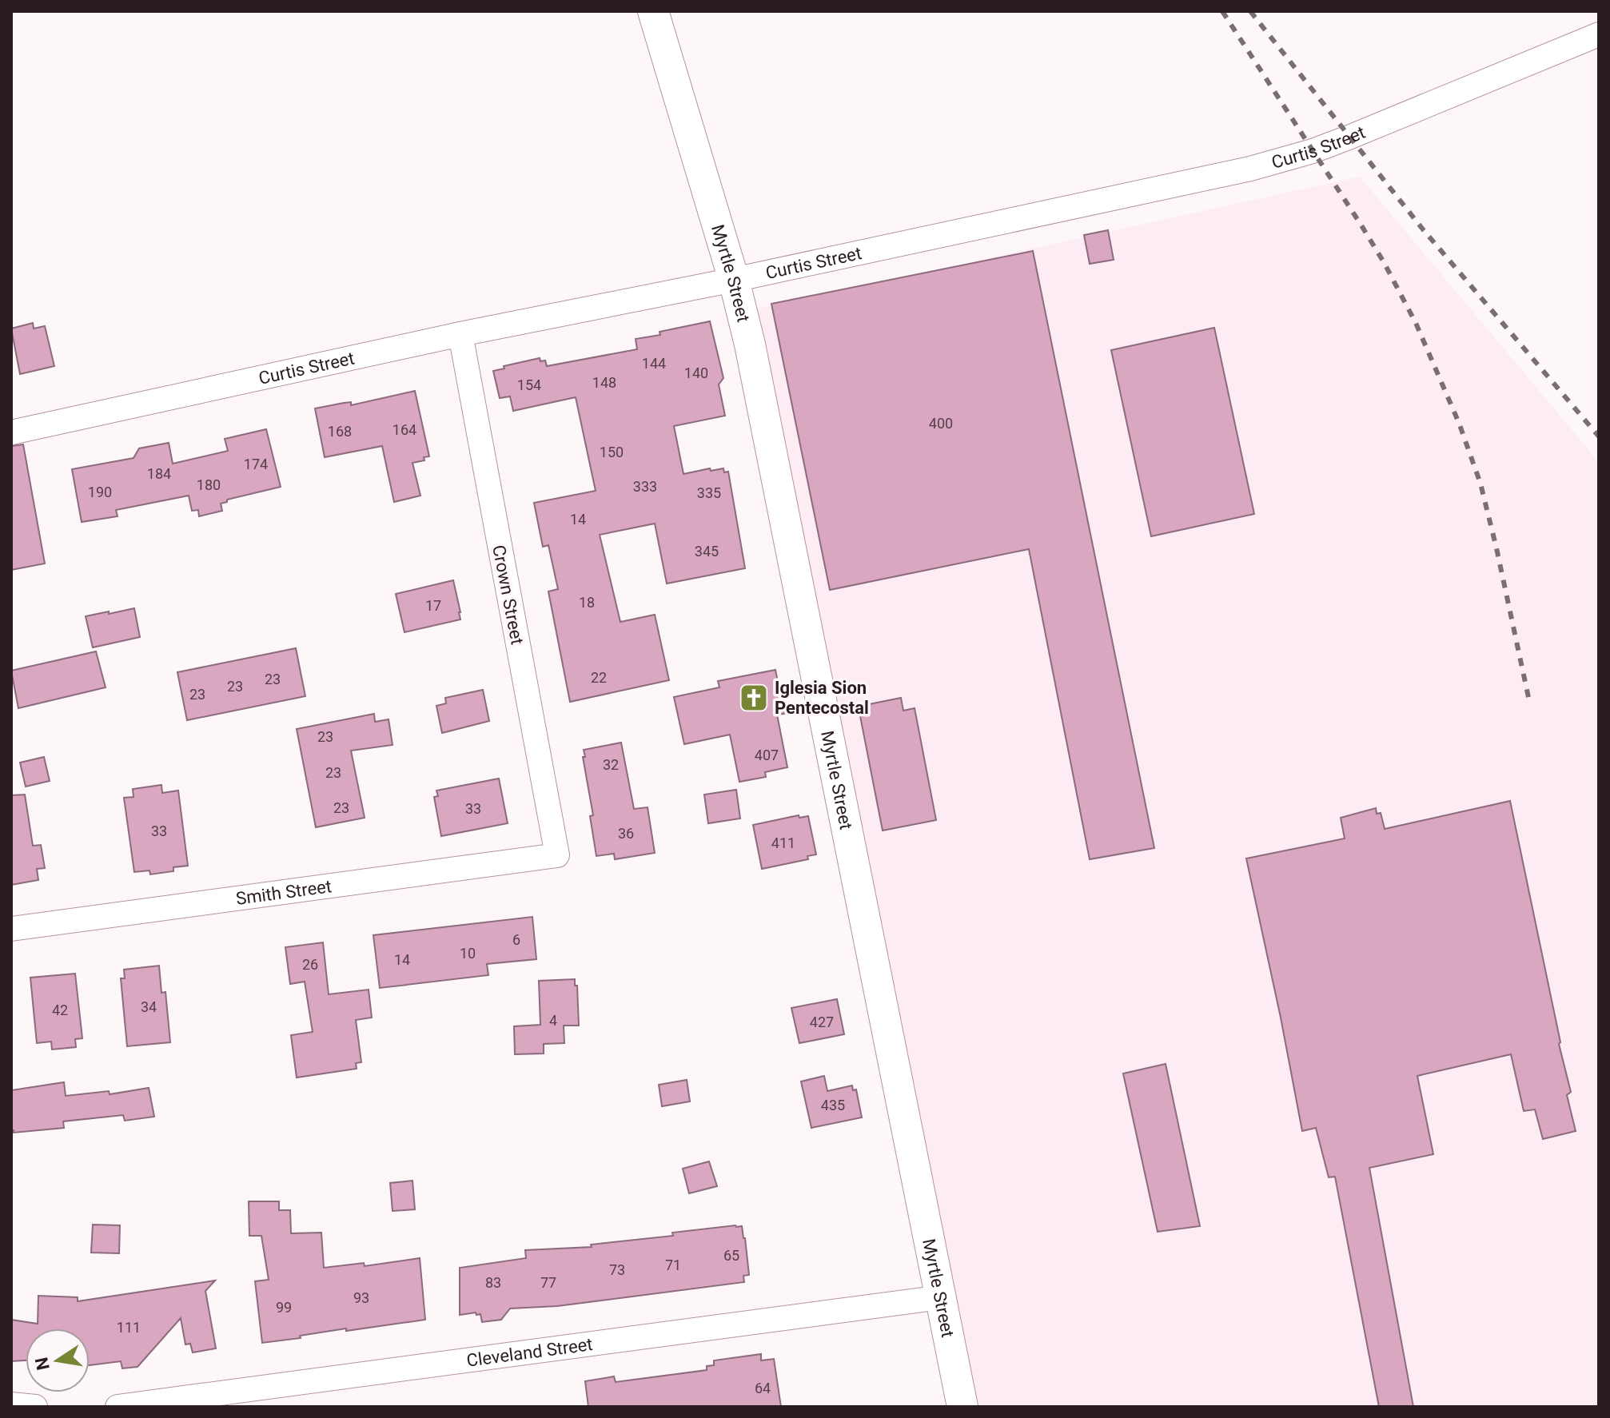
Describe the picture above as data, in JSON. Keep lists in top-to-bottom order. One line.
{"streets":{"street":["Curtis Street","Myrtle Street","Crown Street","Smith Street","Cleveland Street"]},"crossings":[["Curtis Street","Myrtle Street"],["Curtis Street","Crown Street"],["Myrtle Street","Cleveland Street"],["Crown Street","Smith Street"]],"places":{"church":["Iglesia Sion Pentecostal"]},"house_numbers":["144","140","148","154","400","164","168","150","174","184","180","333","190","335","14","345","18","17","22","23","23","23","23","407","32","23","23","33","33","36","411","6","10","14","26","34","42","4","427","435","65","71","73","83","77","93","99","111","64"],"north":"left"}
